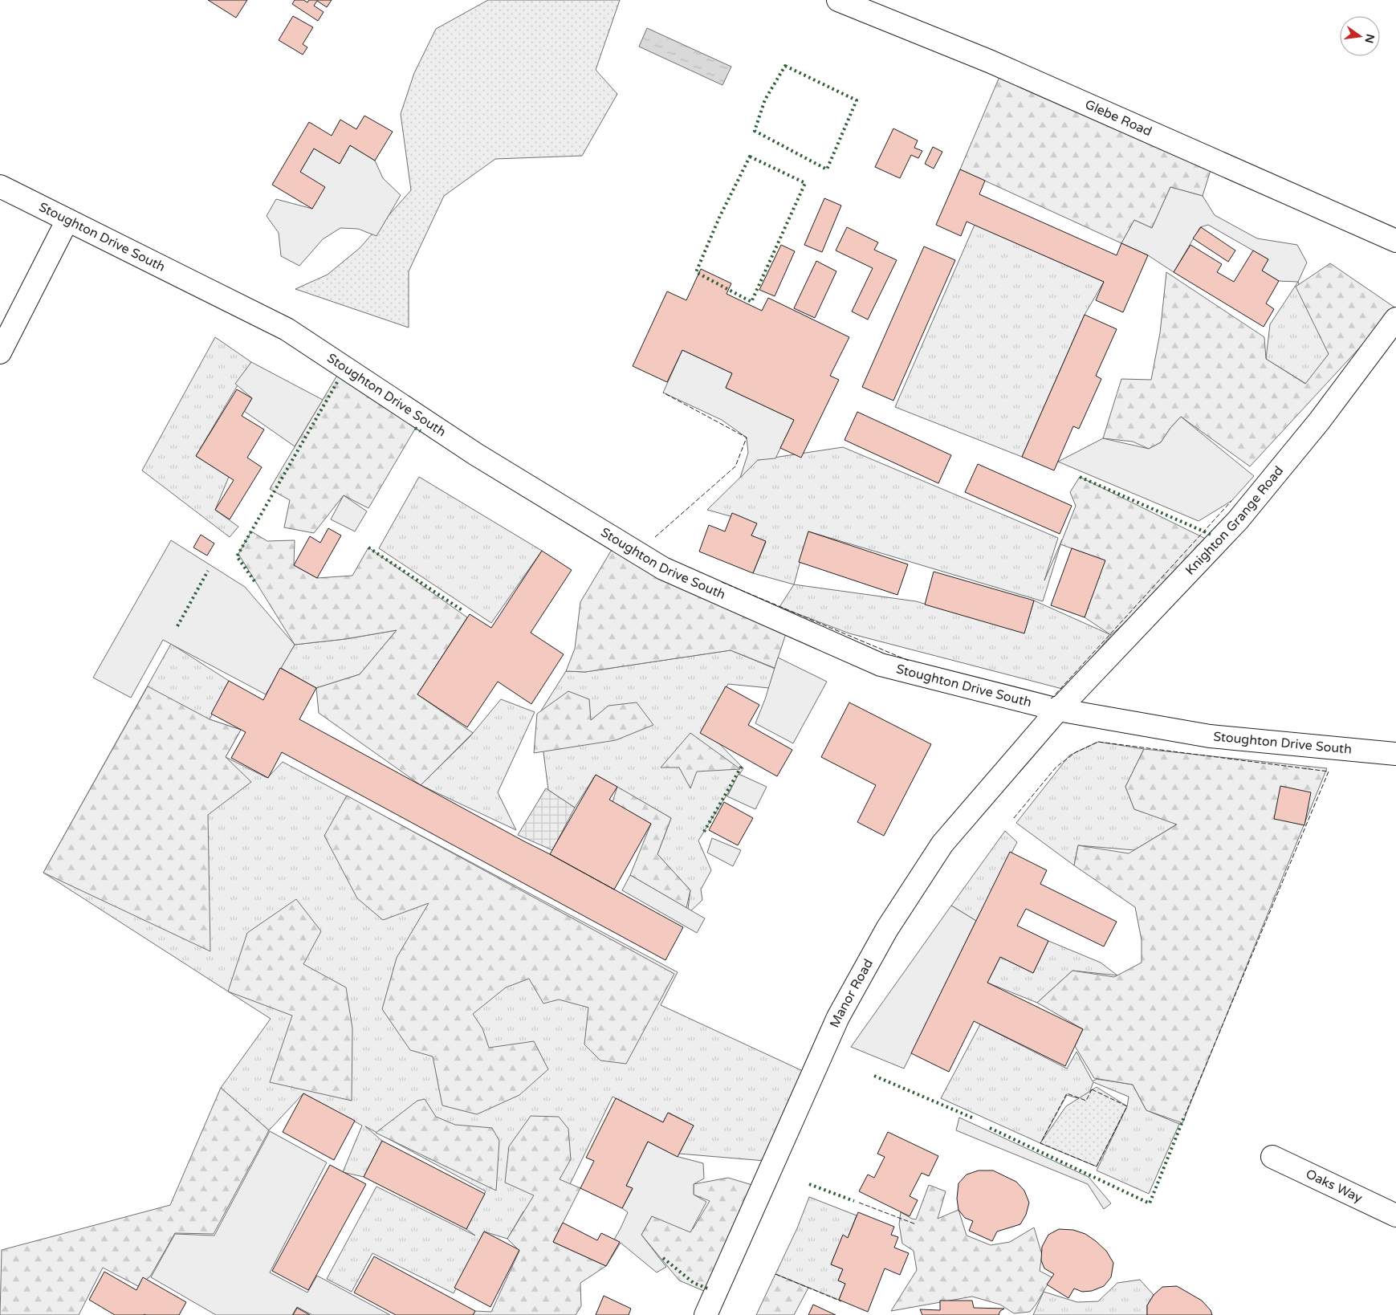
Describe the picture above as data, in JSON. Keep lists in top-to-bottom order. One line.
{"streets":{"street":["Glebe Road","Stoughton Drive South","Knighton Grange Road","Manor Road","Oaks Way"]},"crossings":[["Stoughton Drive South","Knighton Grange Road"],["Stoughton Drive South","Manor Road"],["Knighton Grange Road","Manor Road"]],"north":"right"}
